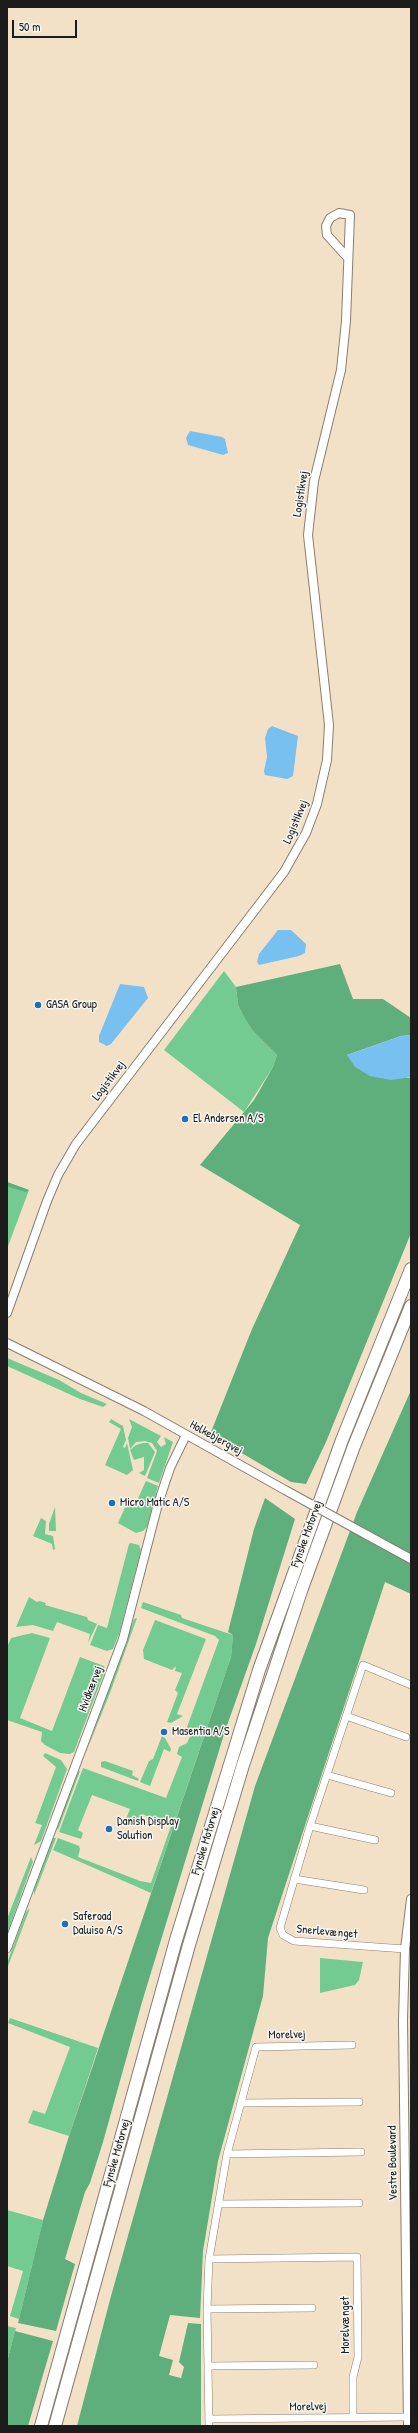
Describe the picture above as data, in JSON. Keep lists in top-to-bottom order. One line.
{"streets":{"highway":["Fynske Motorvej"],"street":["Logistikvej","Holkebjergvej","Hvidkærvej","Snerlevænget","Morelvej","Vestre Boulevard","Morelvænget"]},"crossings":[["Holkebjergvej","Hvidkærvej"],["Snerlevænget","Vestre Boulevard"],["Morelvej","Vestre Boulevard"],["Morelvej","Morelvænget"]],"places":["GASA Group","El Andersen A/S","Micro Matic A/S","Masentia A/S","Danish Display Solution","Saferoad Daluiso A/S"],"scale_bar":"50 m"}
